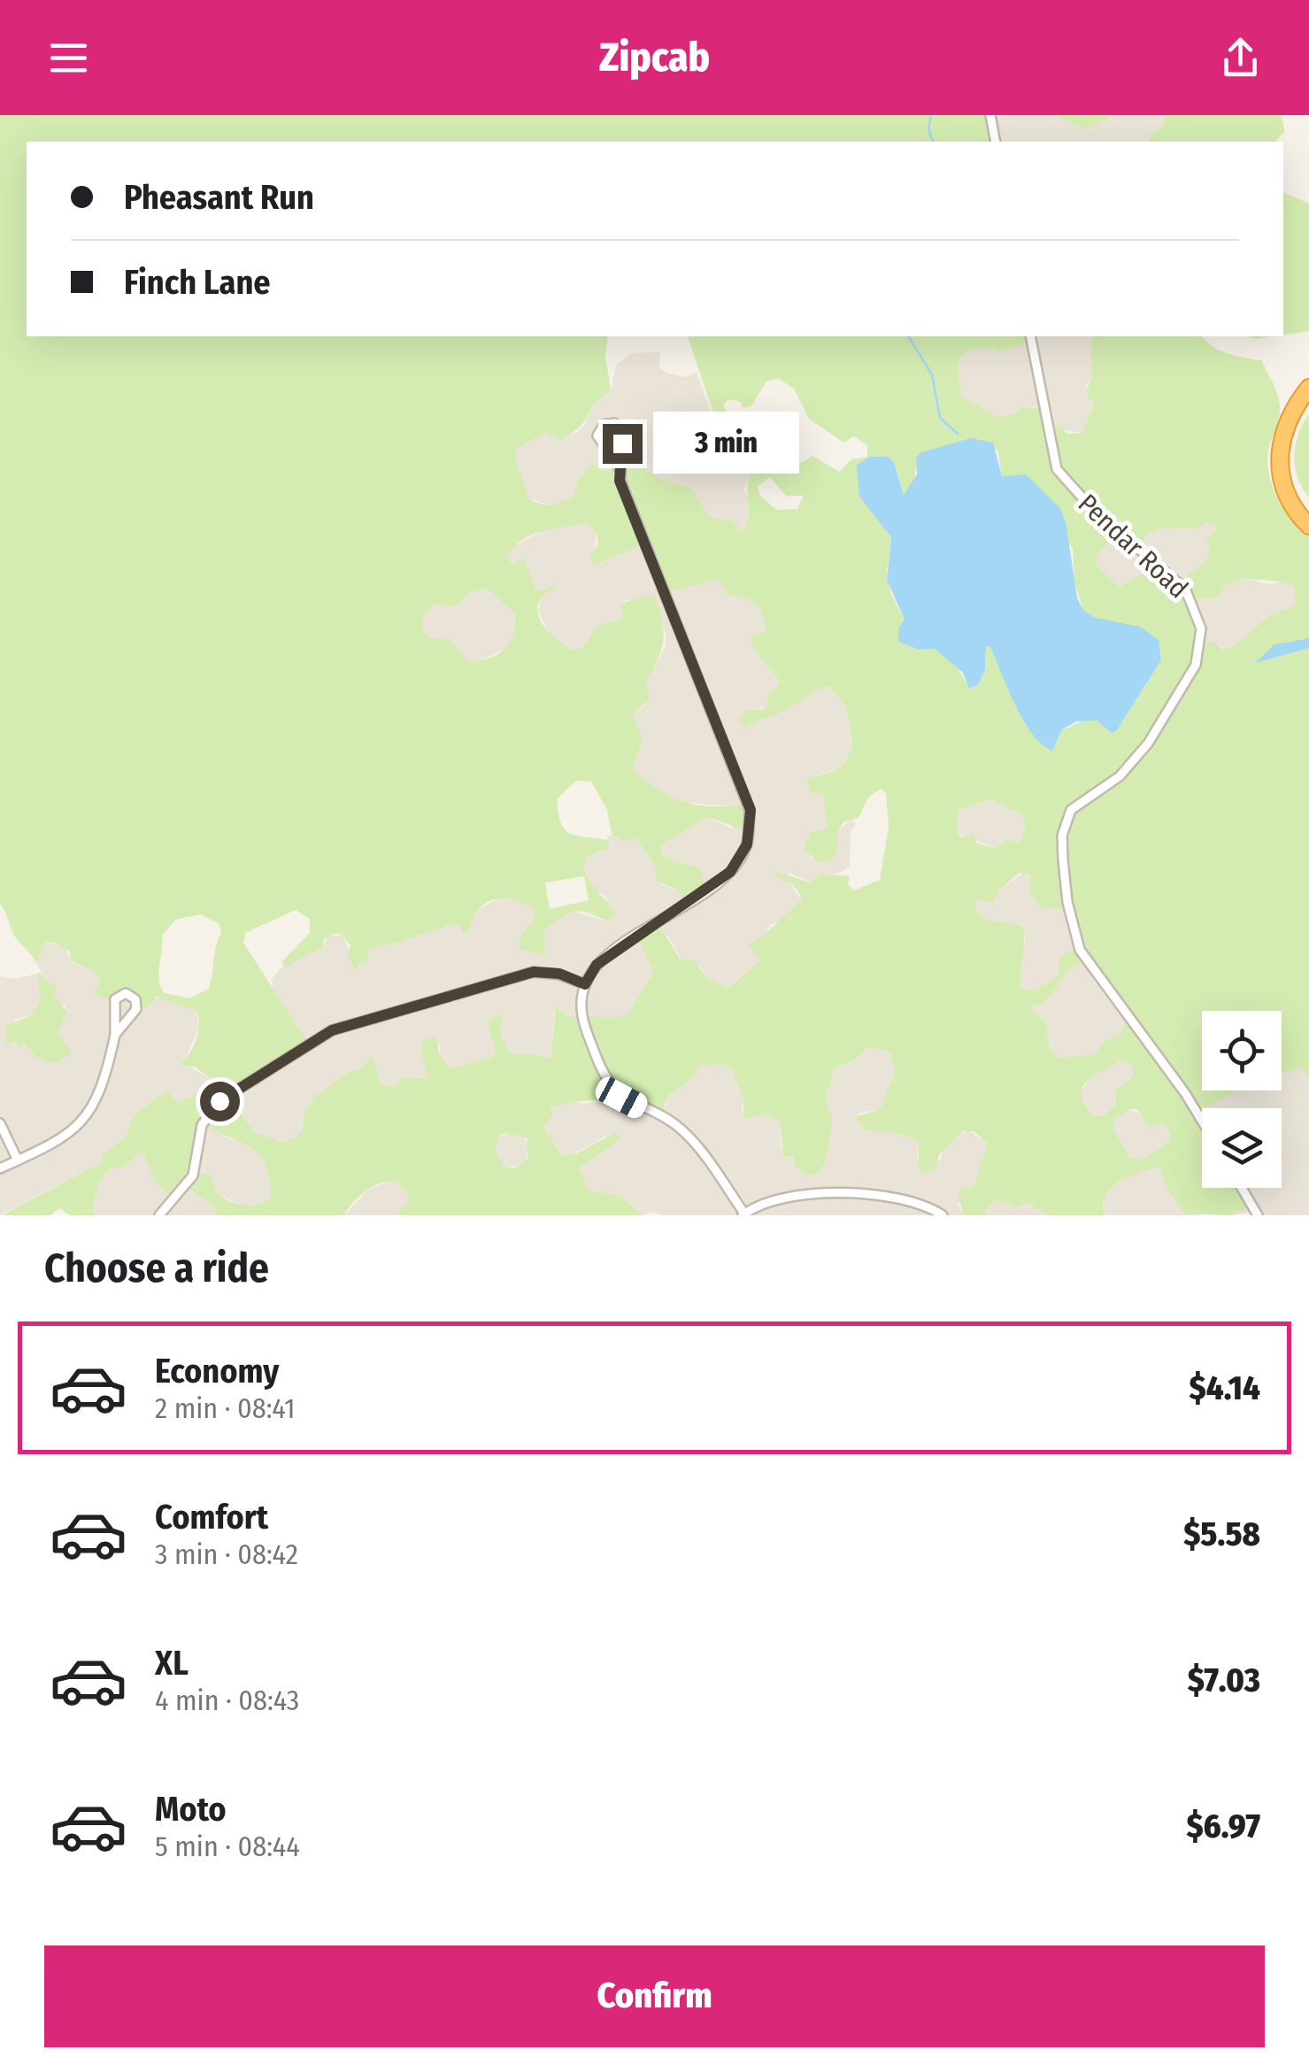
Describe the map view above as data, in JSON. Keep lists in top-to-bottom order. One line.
{"streets":{"street":["Pendar Road"]},"page":{"header":"Zipcab","banner":["Pheasant Run","Finch Lane"],"bubble":"3 min","heading":"Choose a ride","list":[{"name":"Economy","note":"2 min · 08:41","value":"$4.14"},{"name":"Comfort","note":"3 min · 08:42","value":"$5.58"},{"name":"XL","note":"4 min · 08:43","value":"$7.03"},{"name":"Moto","note":"5 min · 08:44","value":"$6.97"}],"buttons":"Confirm"}}
